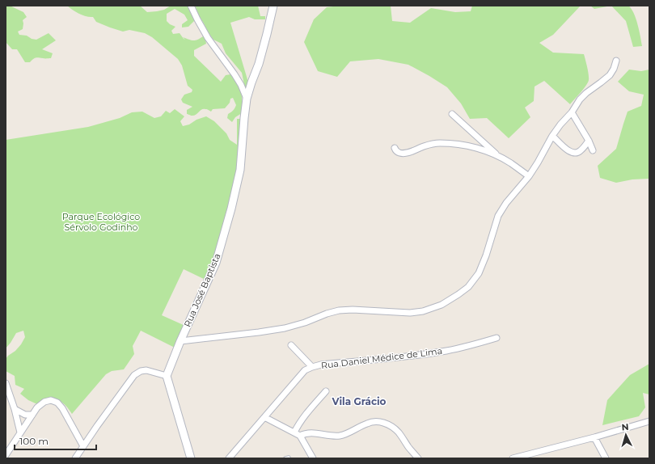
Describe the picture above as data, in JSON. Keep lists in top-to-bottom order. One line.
{"streets":{"street":["Rua José Baptista","Rua Daniel Médice de Lima"]},"districts":["Vila Grácio"],"parks":["Parque Ecológico Sérvolo Godinho"],"scale_bar":"100 m","north":"top"}
